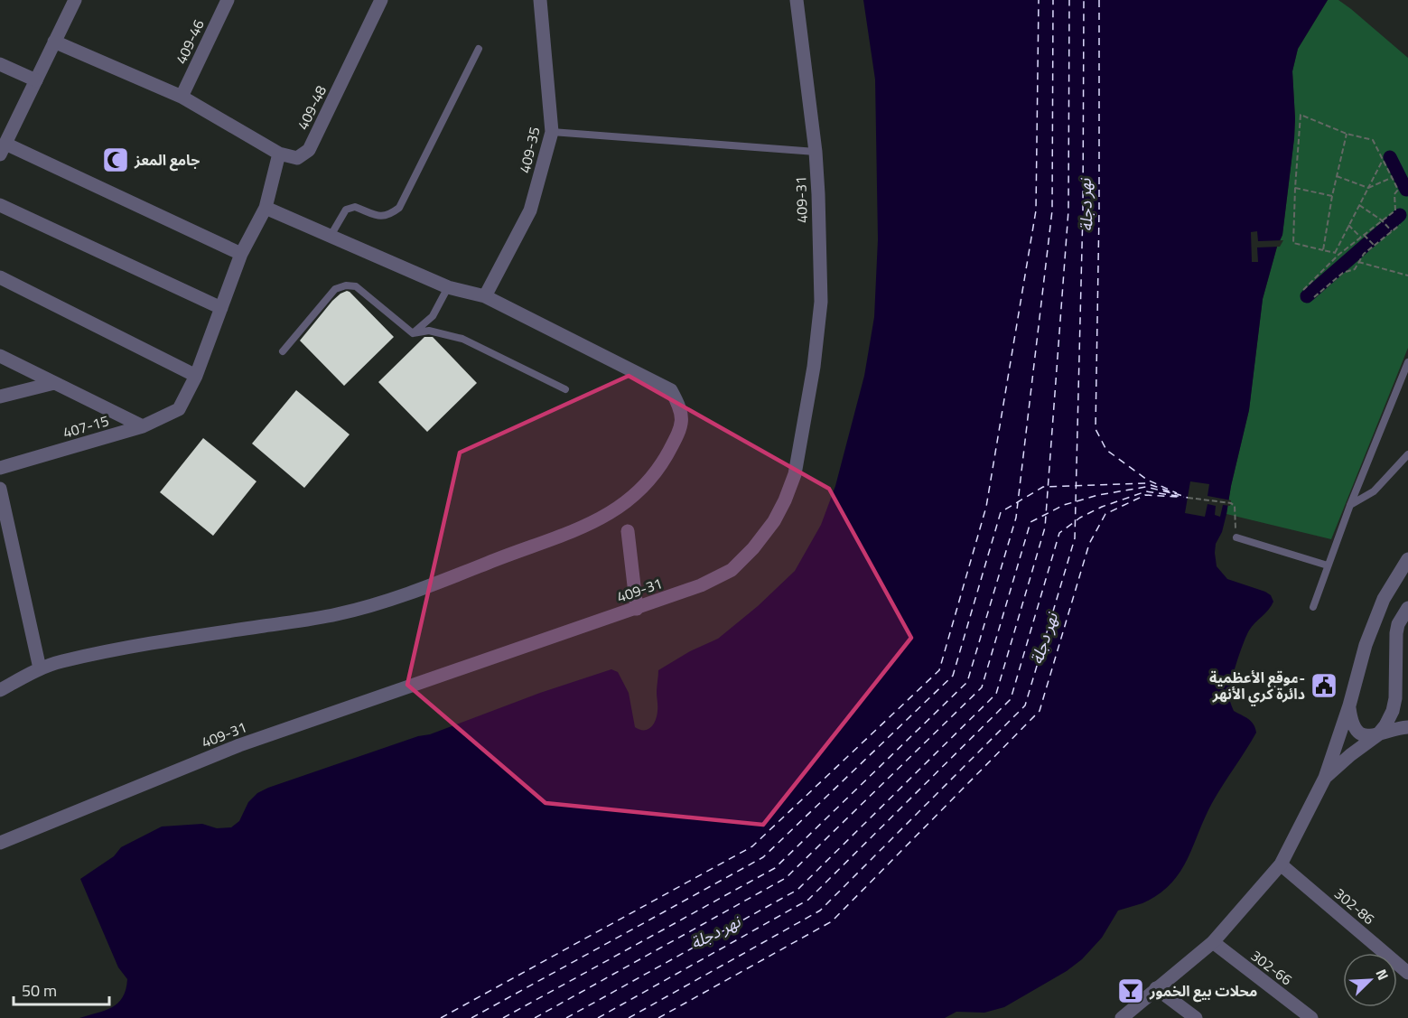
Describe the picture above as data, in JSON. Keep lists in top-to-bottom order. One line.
{"streets":{"street":["409-46","409-48","409-35","409-31","407-15","302-86","302-66"]},"water":["نهر دجلة"],"places":{"mosque":["جامع المعز"],"public building":["موقع الأعظمية- دائرة كري الأنهر"],"bar":["محلات بيع الخمور"]},"scale_bar":"50 m","north":"top right"}
